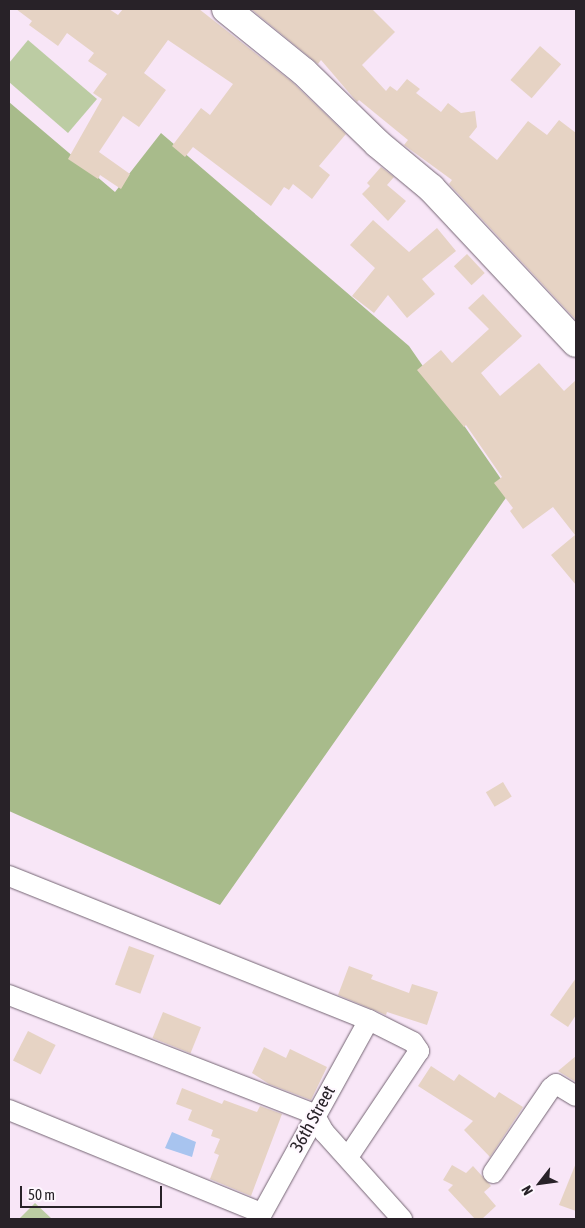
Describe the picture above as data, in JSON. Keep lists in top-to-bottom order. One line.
{"streets":{"street":["36th Street"]},"scale_bar":"50 m","north":"bottom left"}
